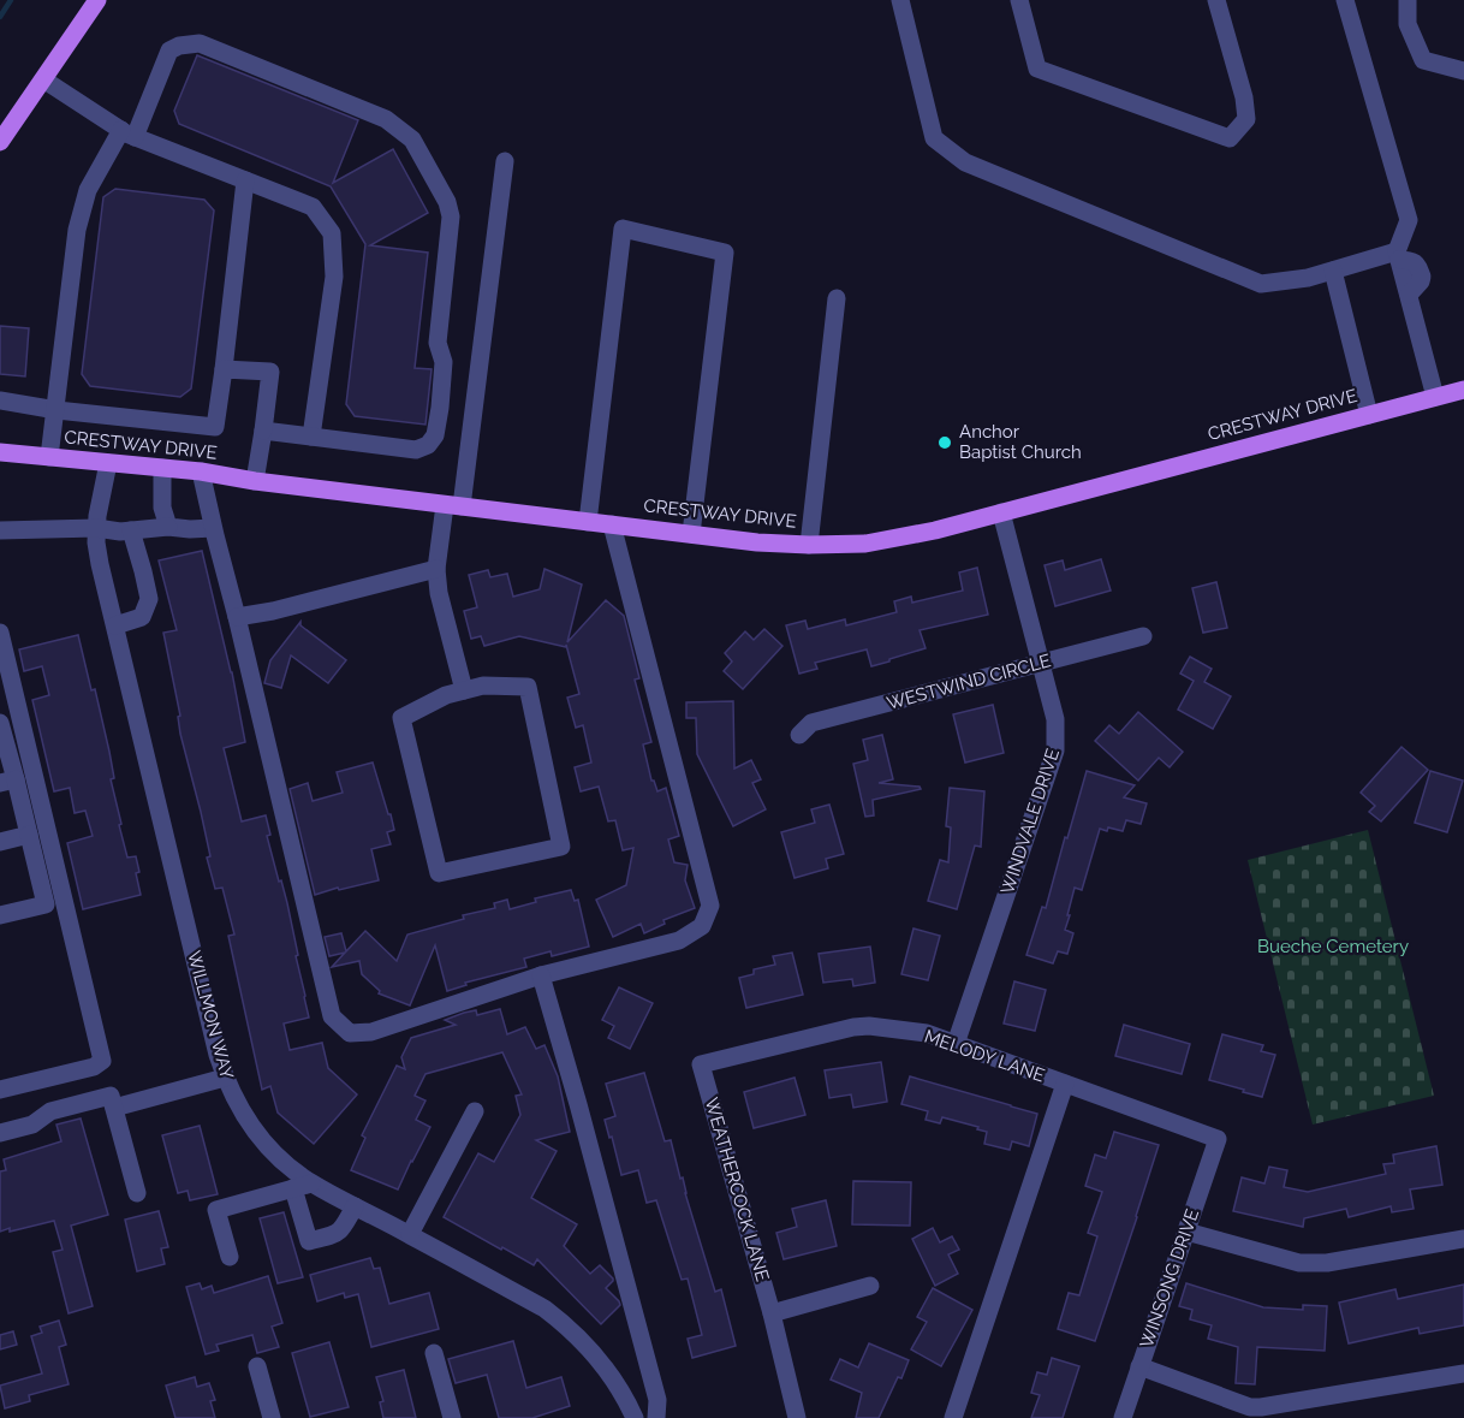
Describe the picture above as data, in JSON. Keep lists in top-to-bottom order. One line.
{"streets":{"main road":["CRESTWAY DRIVE"],"street":["WESTWIND CIRCLE","WINDVALE DRIVE","WILLMON WAY","MELODY LANE","WEATHERCOCK LANE","WINSONG DRIVE"]},"crossings":[["CRESTWAY DRIVE","WINDVALE DRIVE"],["CRESTWAY DRIVE","WILLMON WAY"],["WESTWIND CIRCLE","WINDVALE DRIVE"],["WINDVALE DRIVE","MELODY LANE"],["MELODY LANE","WEATHERCOCK LANE"],["MELODY LANE","WINSONG DRIVE"]],"parks":["Bueche Cemetery"],"places":["Anchor Baptist Church"]}
